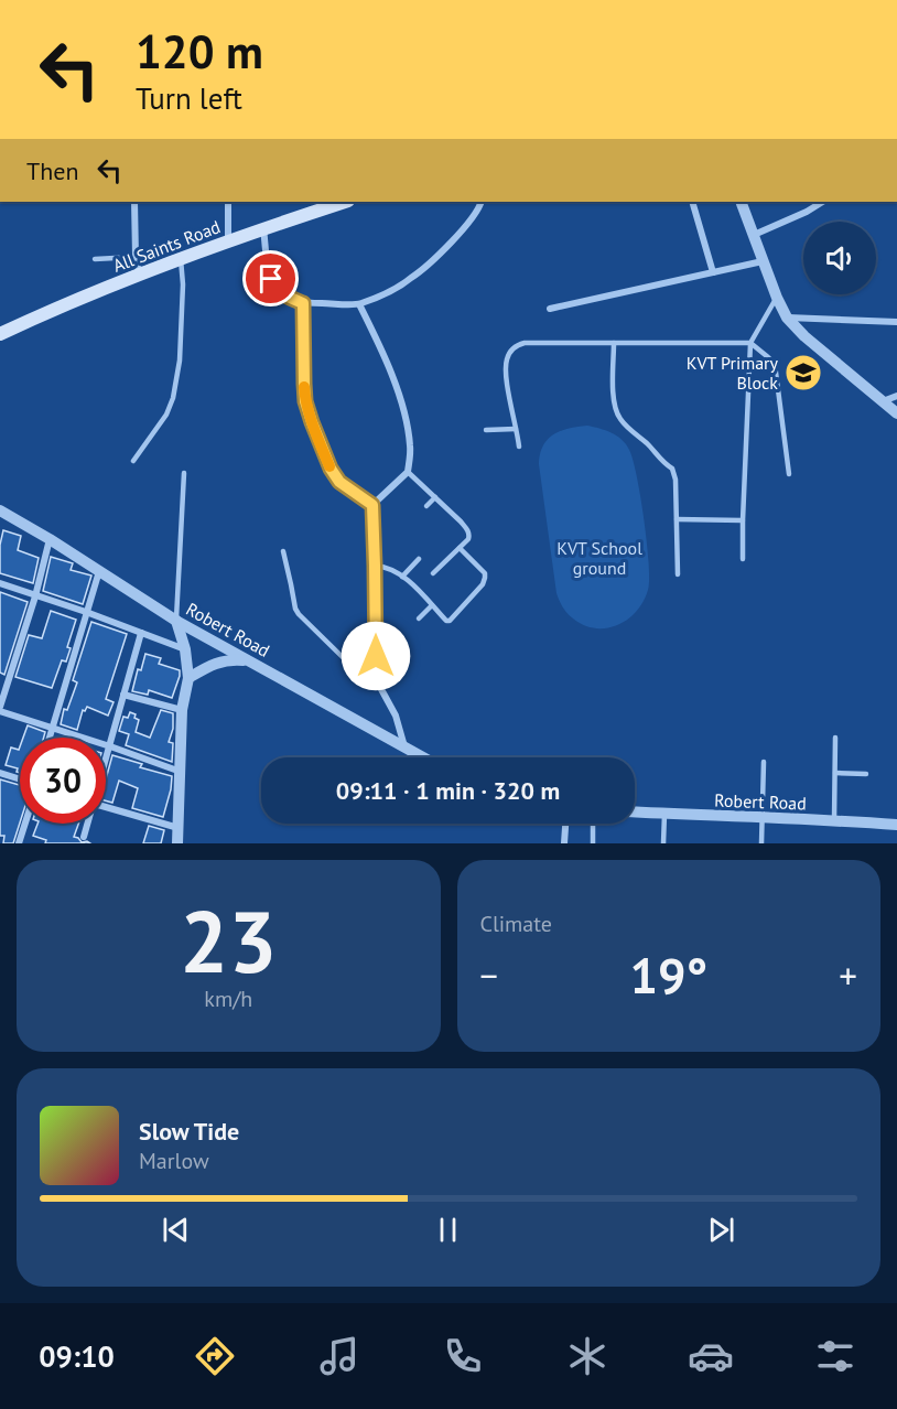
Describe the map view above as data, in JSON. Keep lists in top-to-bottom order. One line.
{"streets":{"main road":["All Saints Road"],"street":["Robert Road"]},"parks":["KVT School ground"],"places":{"school or university":["KVT Primary Block"]},"page":{"turn":["120 m","Turn left"],"then":"Then","limit":"30","trip":"09:11 · 1 min · 320 m","tile":[["23","km/h"],"Climate"],"heat":["−","19°","+"],"song":["Slow Tide","Marlow"],"tabs":"09:10"}}
